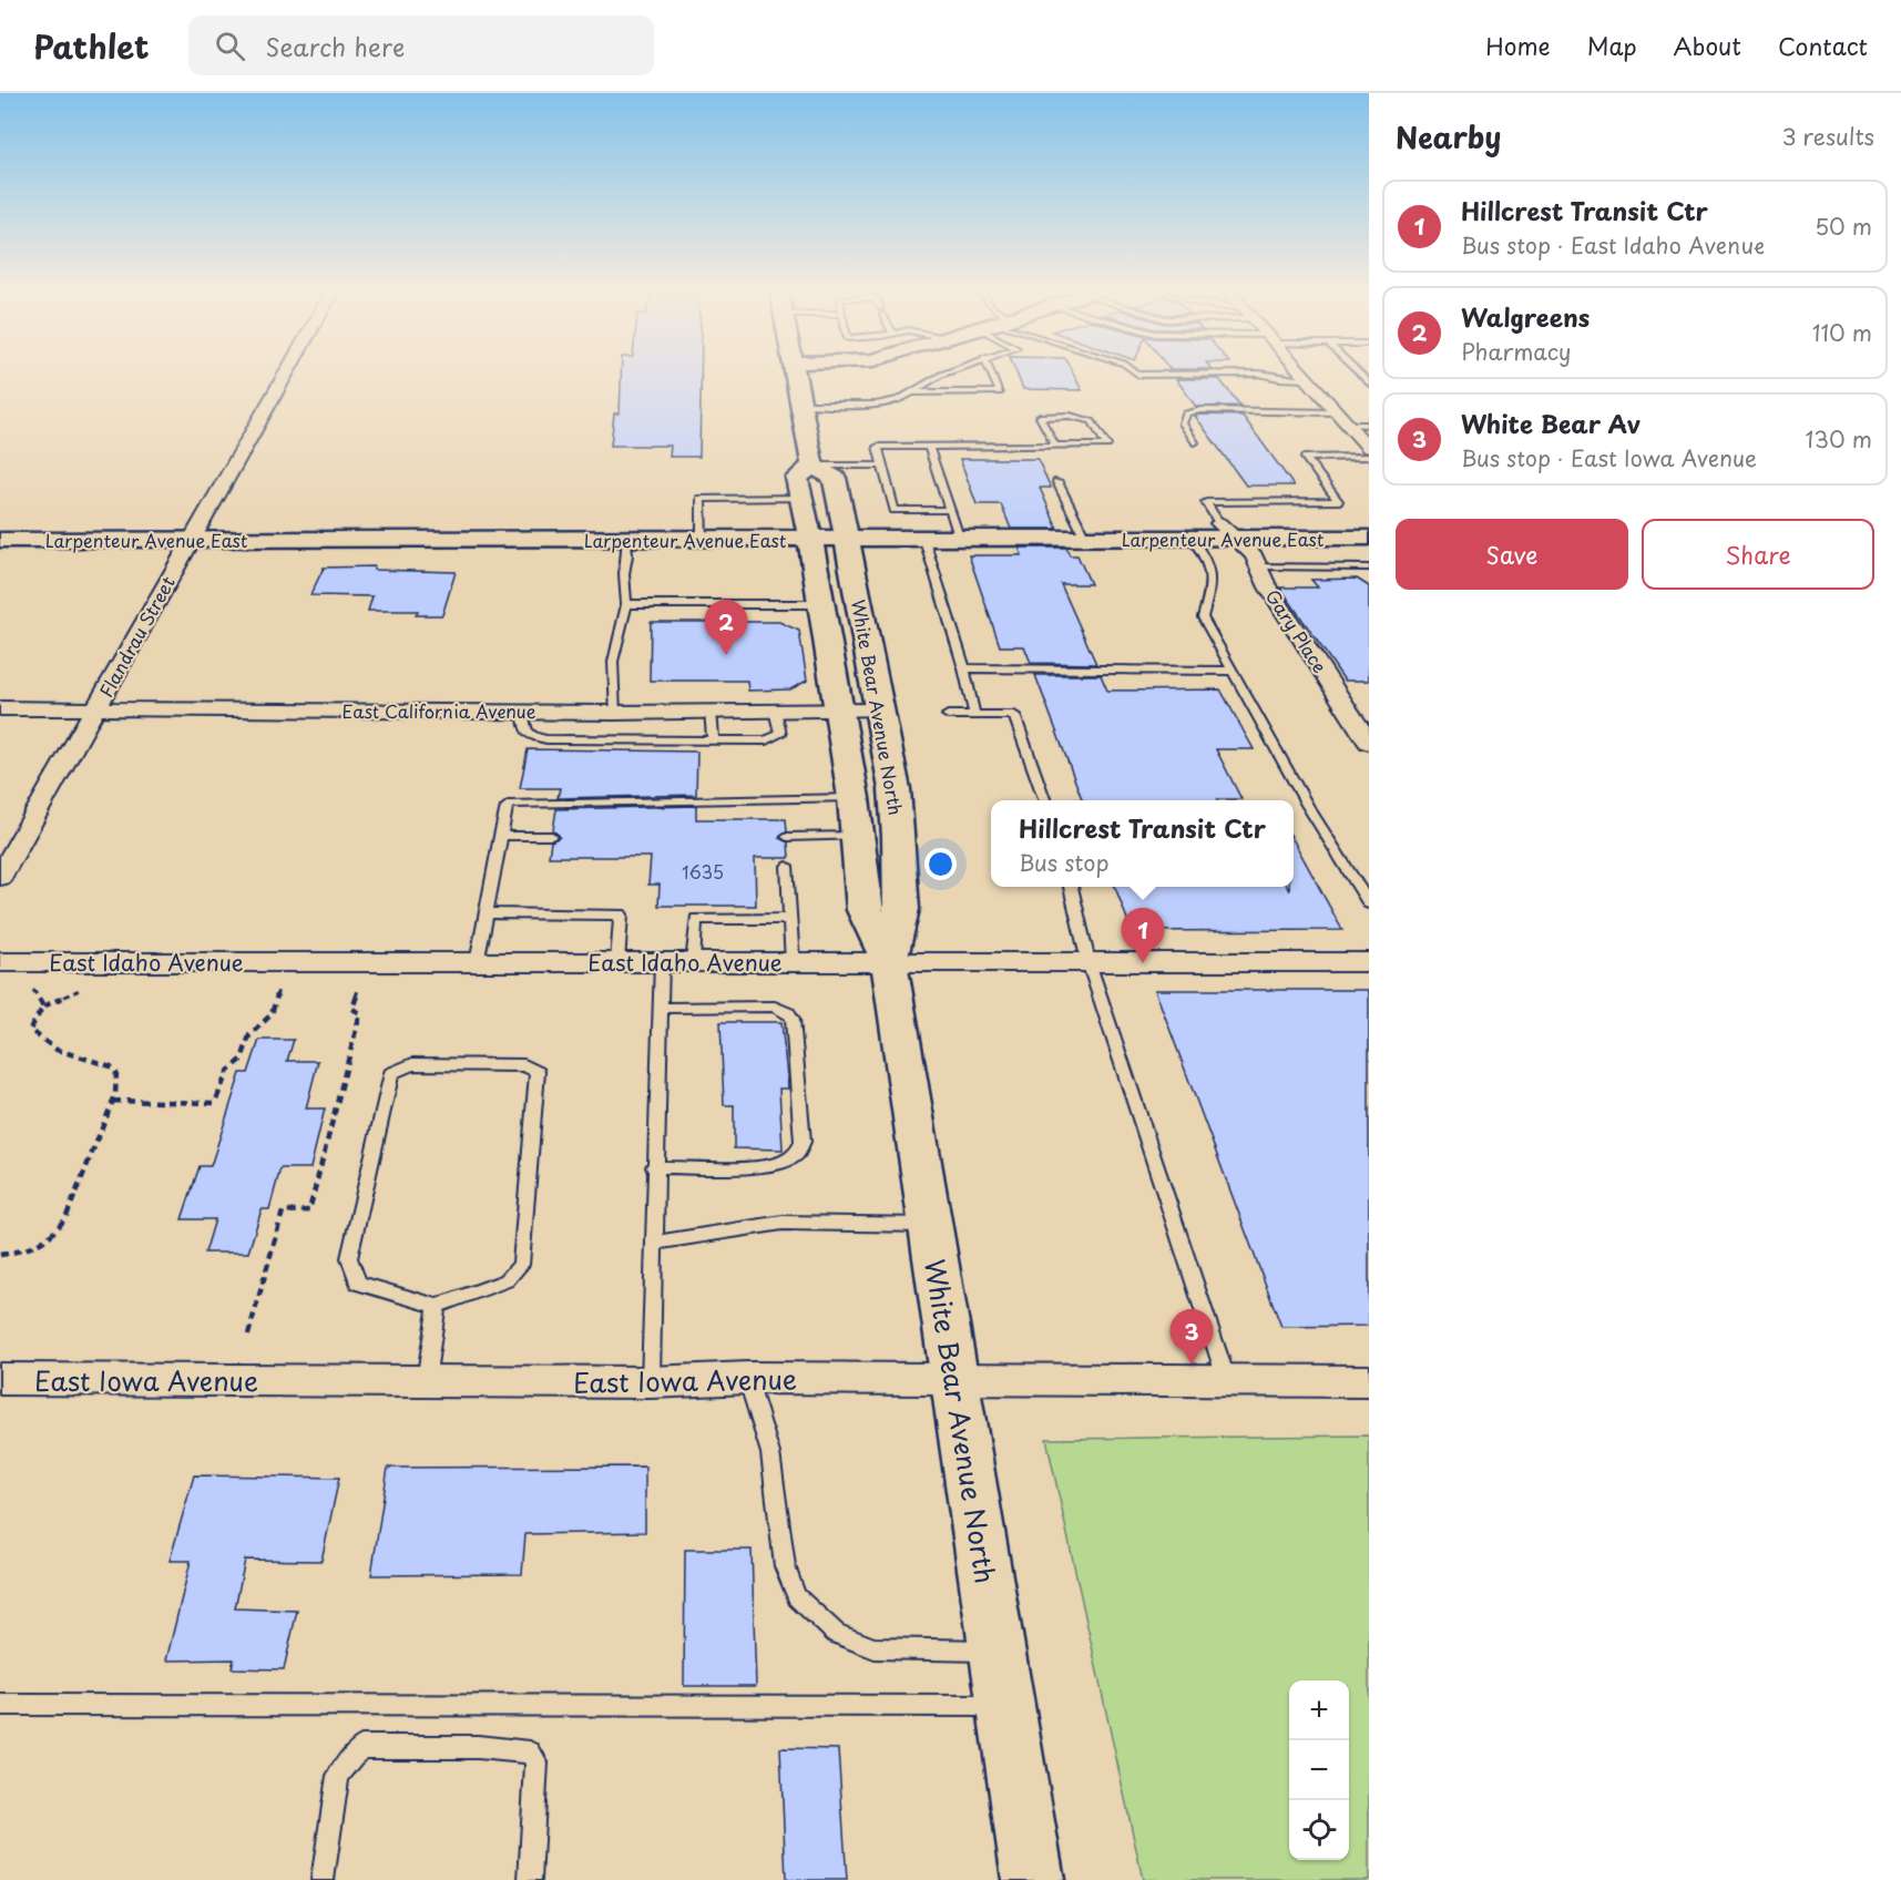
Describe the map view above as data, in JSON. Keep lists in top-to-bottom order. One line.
{"streets":{"main road":["Larpenteur Avenue East","White Bear Avenue North"],"street":["Gary Place","Flandrau Street","East California Avenue","East Idaho Avenue","East Iowa Avenue"]},"crossings":[["Larpenteur Avenue East","Gary Place"],["Larpenteur Avenue East","Flandrau Street"],["Larpenteur Avenue East","White Bear Avenue North"],["Flandrau Street","East California Avenue"],["White Bear Avenue North","East California Avenue"],["White Bear Avenue North","East Idaho Avenue"],["White Bear Avenue North","East Iowa Avenue"]],"house_numbers":["1635"],"page":{"header":"Pathlet","search":"Search here","nav":["Home","Map","About","Contact"],"heading":["Nearby","3 results"],"list":[{"mark":"1","name":"Hillcrest Transit Ctr","note":"Bus stop · East Idaho Avenue","value":"50 m"},{"mark":"2","name":"Walgreens","note":"Pharmacy","value":"110 m"},{"mark":"3","name":"White Bear Av","note":"Bus stop · East Iowa Avenue","value":"130 m"}],"buttons":["Save","Share"],"pins":["2","1","3"],"popup":["Hillcrest Transit Ctr","Bus stop"],"map_buttons":["+","−"]}}
